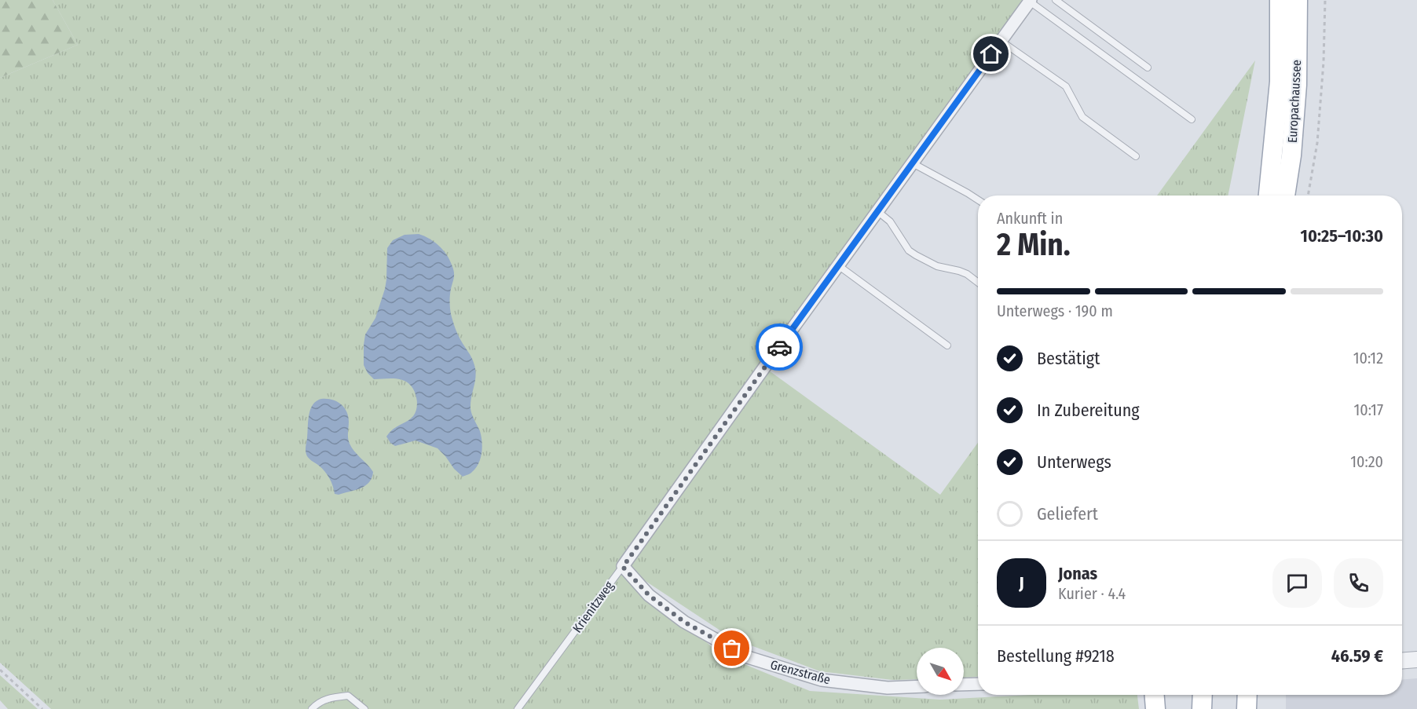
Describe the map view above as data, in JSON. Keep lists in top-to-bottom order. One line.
{"streets":{"main road":["Europachaussee"],"street":["Krienitzweg","Grenzstraße"]},"crossings":[["Krienitzweg","Grenzstraße"]],"north":"bottom right","page":{"heading":["2 Min.","Ankunft in","10:25–10:30"],"panel":["Jonas","Kurier · 4.4","Bestellung #9218","46.59 €"],"bar":"Unterwegs · 190 m","list":[["Bestätigt","10:12"],["In Zubereitung","10:17"],["Unterwegs","10:20"],"Geliefert"],"round":"J"}}
